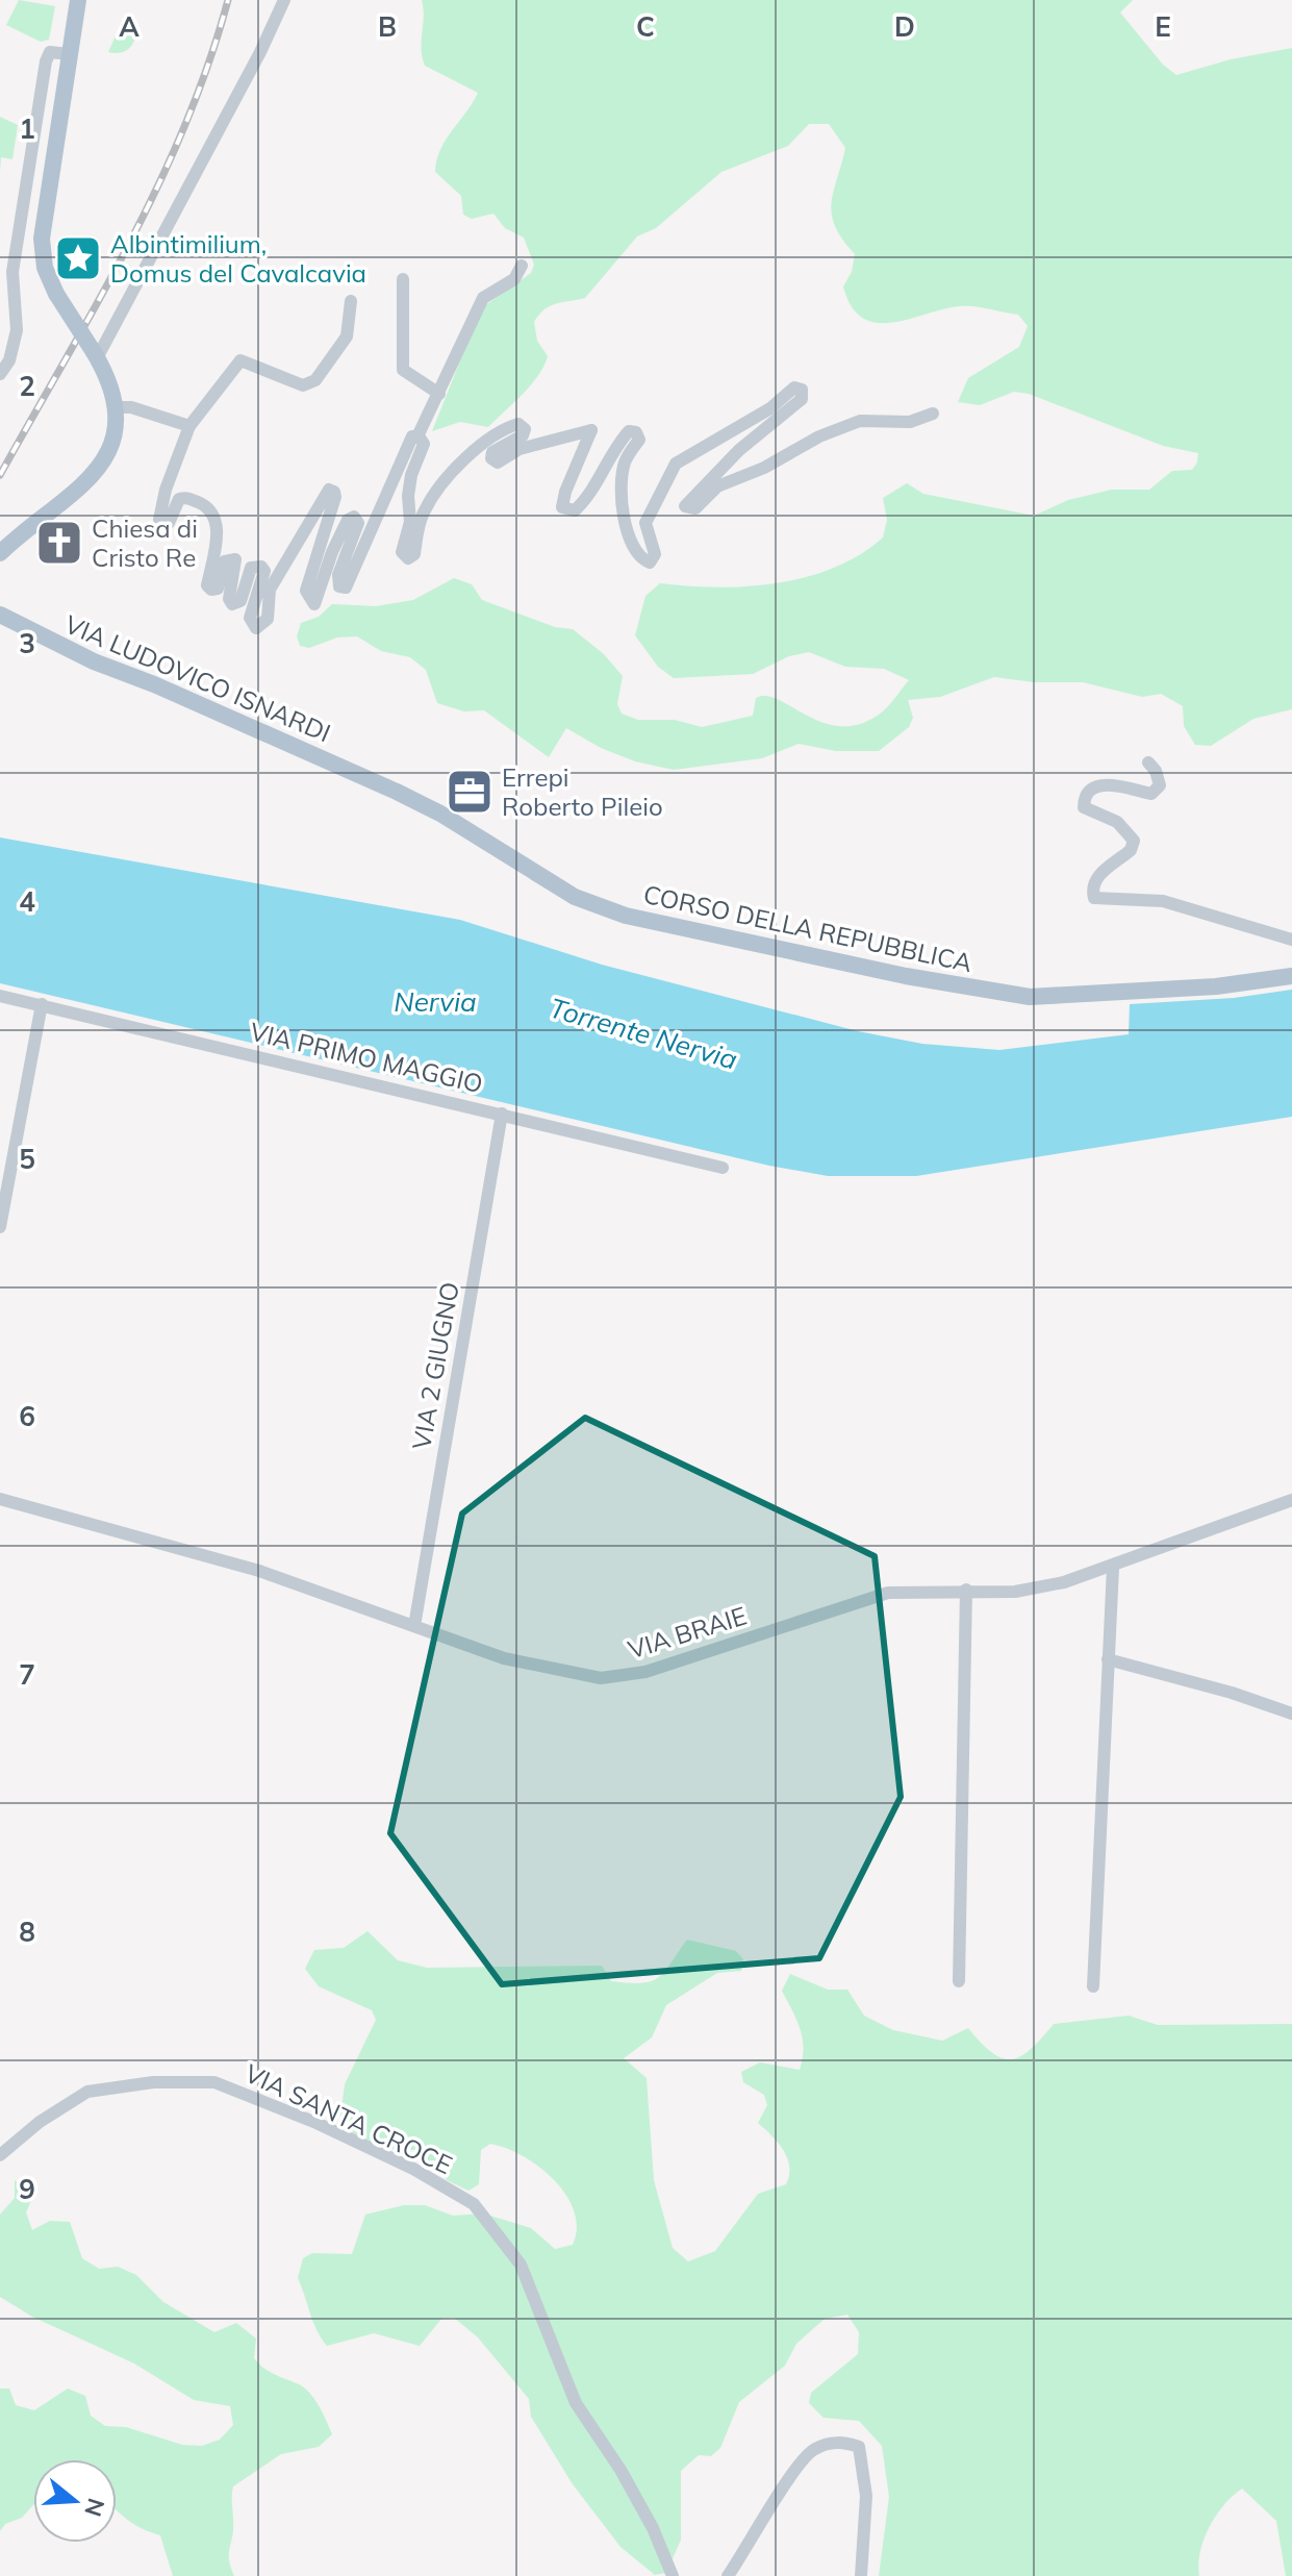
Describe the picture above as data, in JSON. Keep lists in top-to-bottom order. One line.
{"streets":{"main road":["VIA LUDOVICO ISNARDI","CORSO DELLA REPUBBLICA"],"street":["VIA PRIMO MAGGIO","VIA 2 GIUGNO","VIA BRAIE","VIA SANTA CROCE"]},"crossings":[["VIA LUDOVICO ISNARDI","CORSO DELLA REPUBBLICA"],["VIA PRIMO MAGGIO","VIA 2 GIUGNO"],["VIA 2 GIUGNO","VIA BRAIE"]],"water":["Nervia","Torrente Nervia"],"places":{"place":["Albintimilium, Domus del Cavalcavia"],"church":["Chiesa di Cristo Re"],"office":["Errepi Roberto Pileio"]},"north":"right","grid":{"columns":["A","B","C","D","E"],"rows":["1","2","3","4","5","6","7","8","9"]}}
